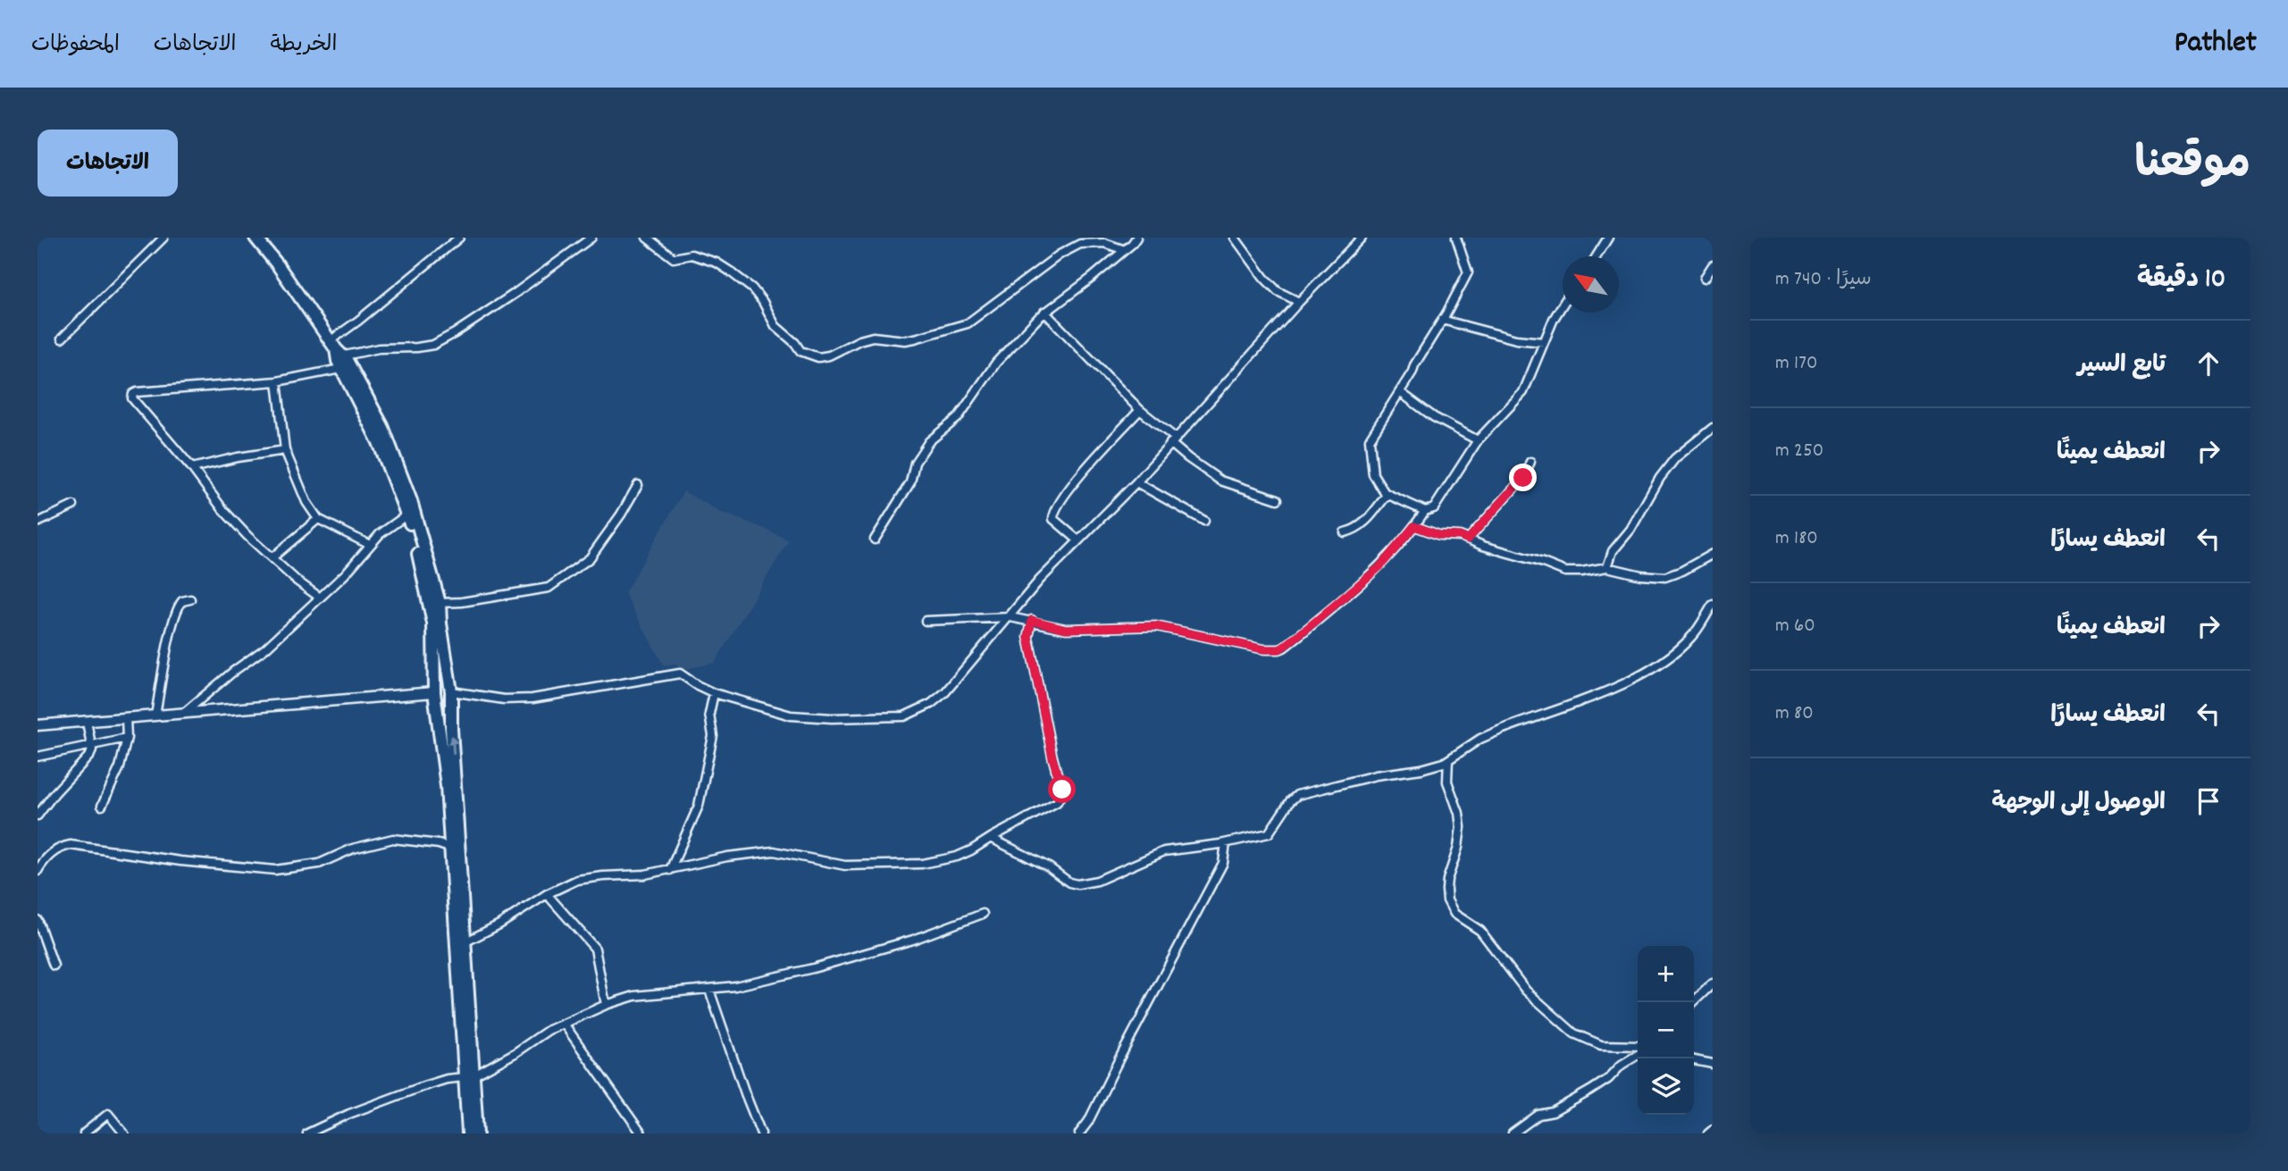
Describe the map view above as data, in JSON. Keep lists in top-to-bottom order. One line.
{"north":"top left","page":{"header":"Pathlet","nav":["الخريطة","الاتجاهات","المحفوظات"],"title":"موقعنا","buttons":"الاتجاهات","heading":["10 دقيقة","سيرًا · 740 m"],"list":[["تابع السير","170 m"],["انعطف يمينًا","250 m"],["انعطف يسارًا","180 m"],["انعطف يمينًا","60 m"],["انعطف يسارًا","80 m"],"الوصول إلى الوجهة"],"map_buttons":["+","−"]}}
